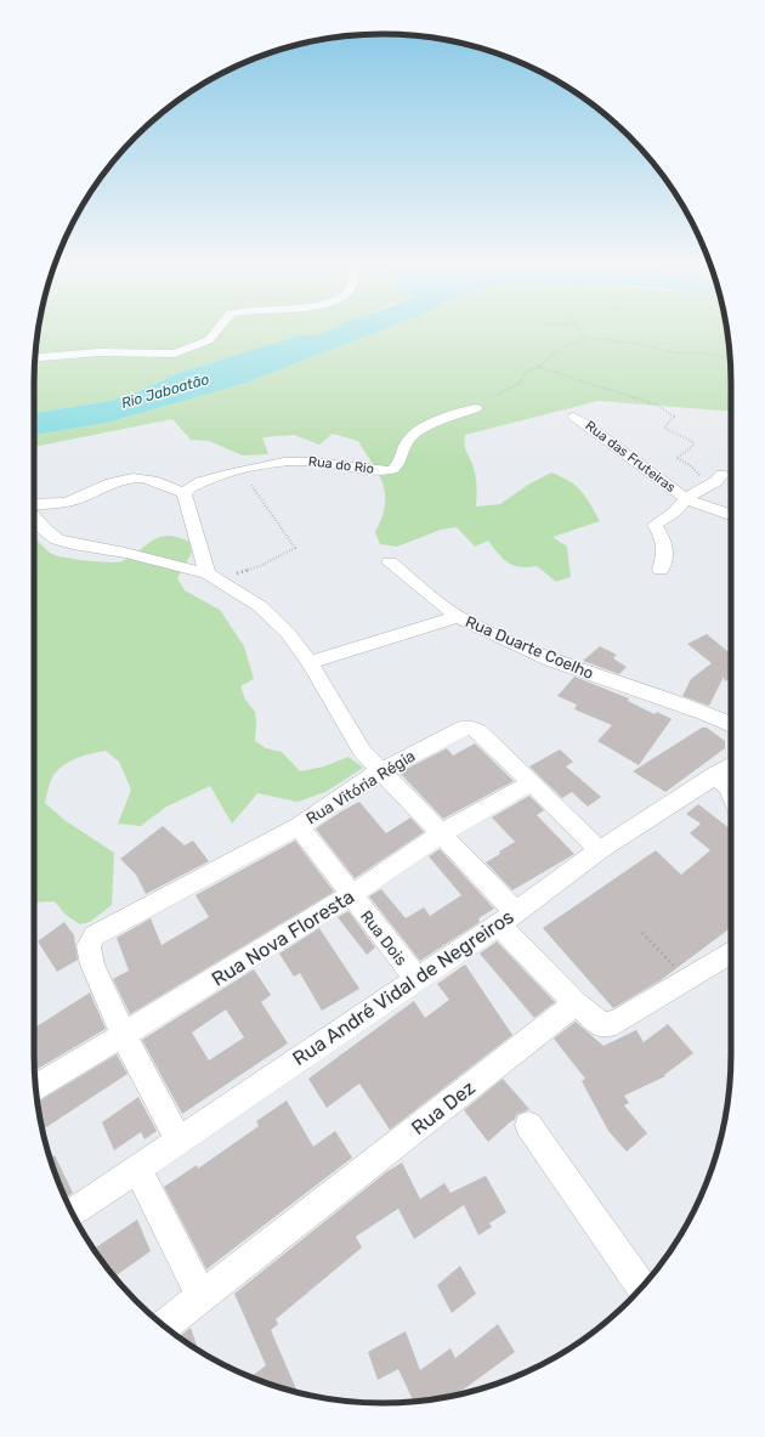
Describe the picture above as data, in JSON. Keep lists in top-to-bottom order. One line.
{"streets":{"street":["Rua das Fruteiras","Rua do Rio","Rua Duarte Coelho","Rua Vitória Régia","Rua Nova Floresta","Rua Dois","Rua André Vidal de Negreiros","Rua Dez"]},"crossings":[["Rua Vitória Régia","Rua Nova Floresta"],["Rua Vitória Régia","Rua Dois"],["Rua Vitória Régia","Rua André Vidal de Negreiros"],["Rua Nova Floresta","Rua Dois"],["Rua Dois","Rua André Vidal de Negreiros"]],"water":["Rio Jaboatão"]}
